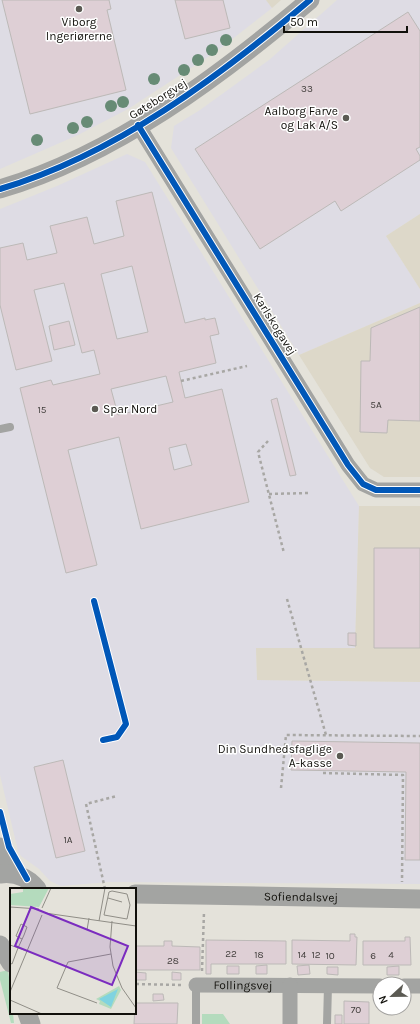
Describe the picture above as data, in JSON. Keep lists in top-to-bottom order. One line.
{"streets":{"street":["Gøteborgvej","Karlskogavej","Sofiendalsvej","Follingsvej"]},"crossings":[["Gøteborgvej","Karlskogavej"]],"places":["Viborg Ingeriørerne","Aalborg Farve og Lak A/S","Spar Nord","Din Sundhedsfaglige A-kasse"],"house_numbers":["33","5A","15","1A","22","18","14","12","4","10","6","28","70"],"scale_bar":"50 m","north":"left"}
